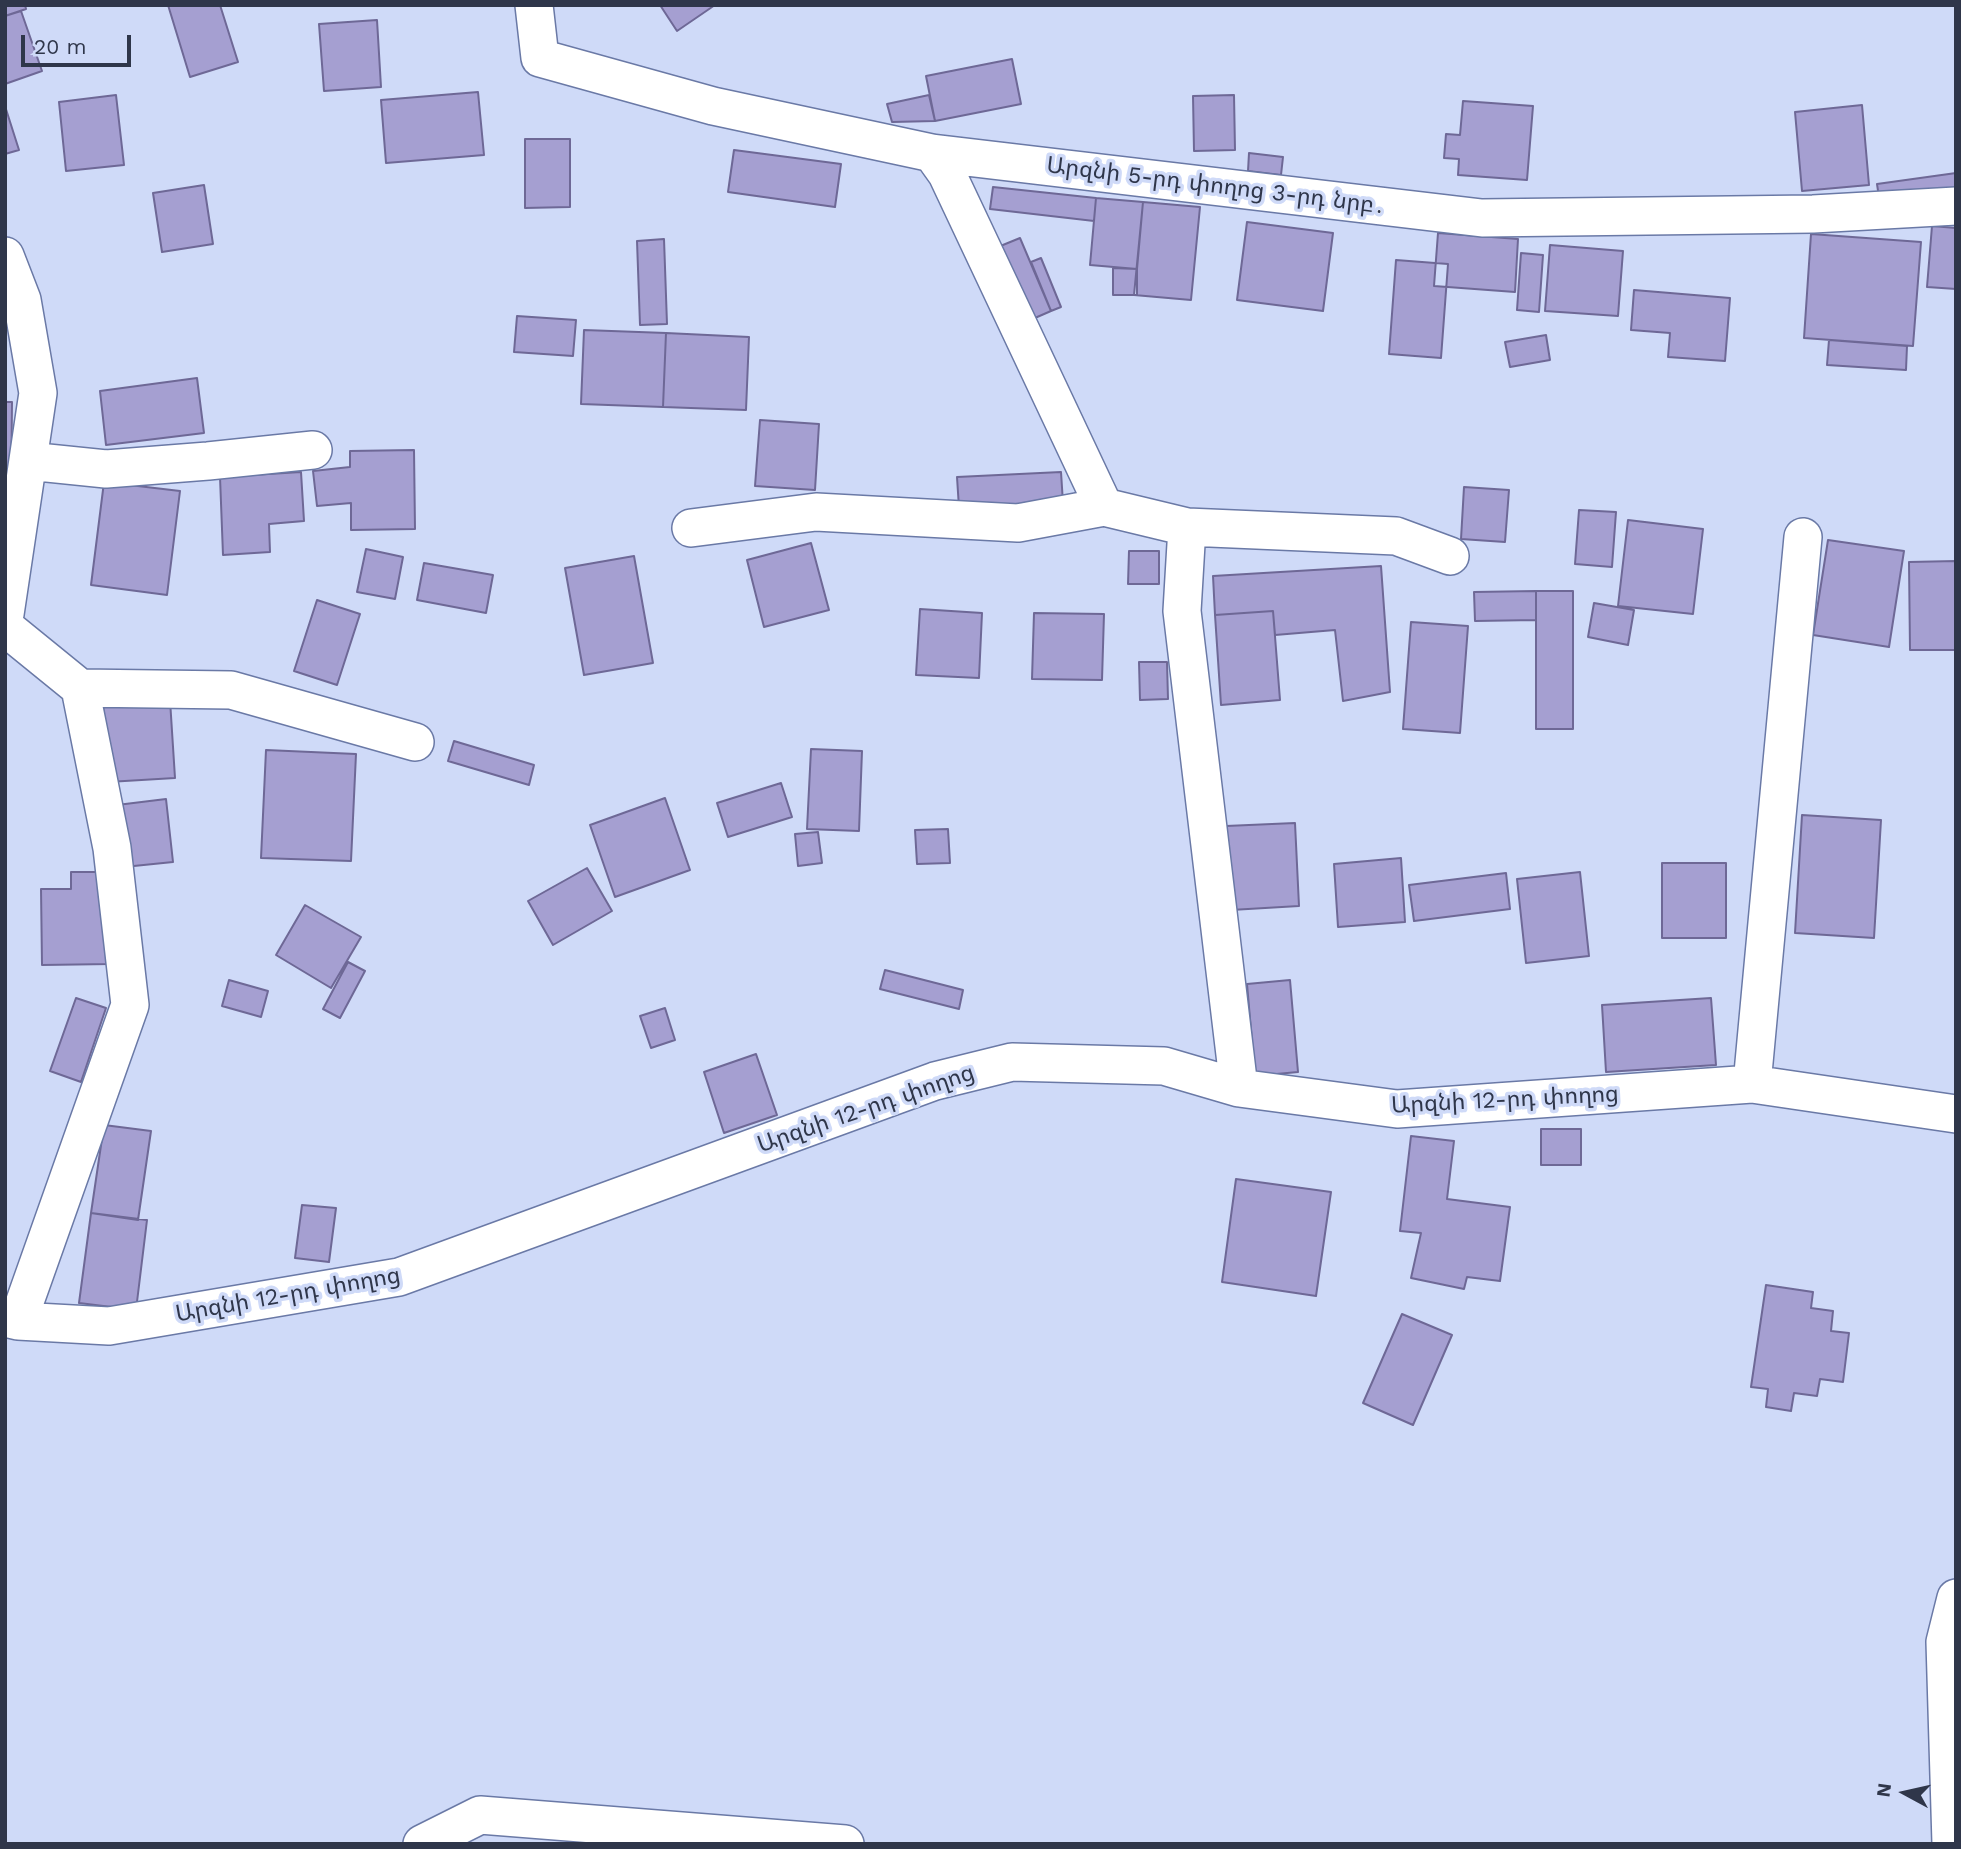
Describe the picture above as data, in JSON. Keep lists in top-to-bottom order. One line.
{"streets":{"street":["Արզնի 5-րդ փողոց 3-րդ նրբ․","Արզնի 12-րդ փողոց"]},"scale_bar":"20 m","north":"left"}
